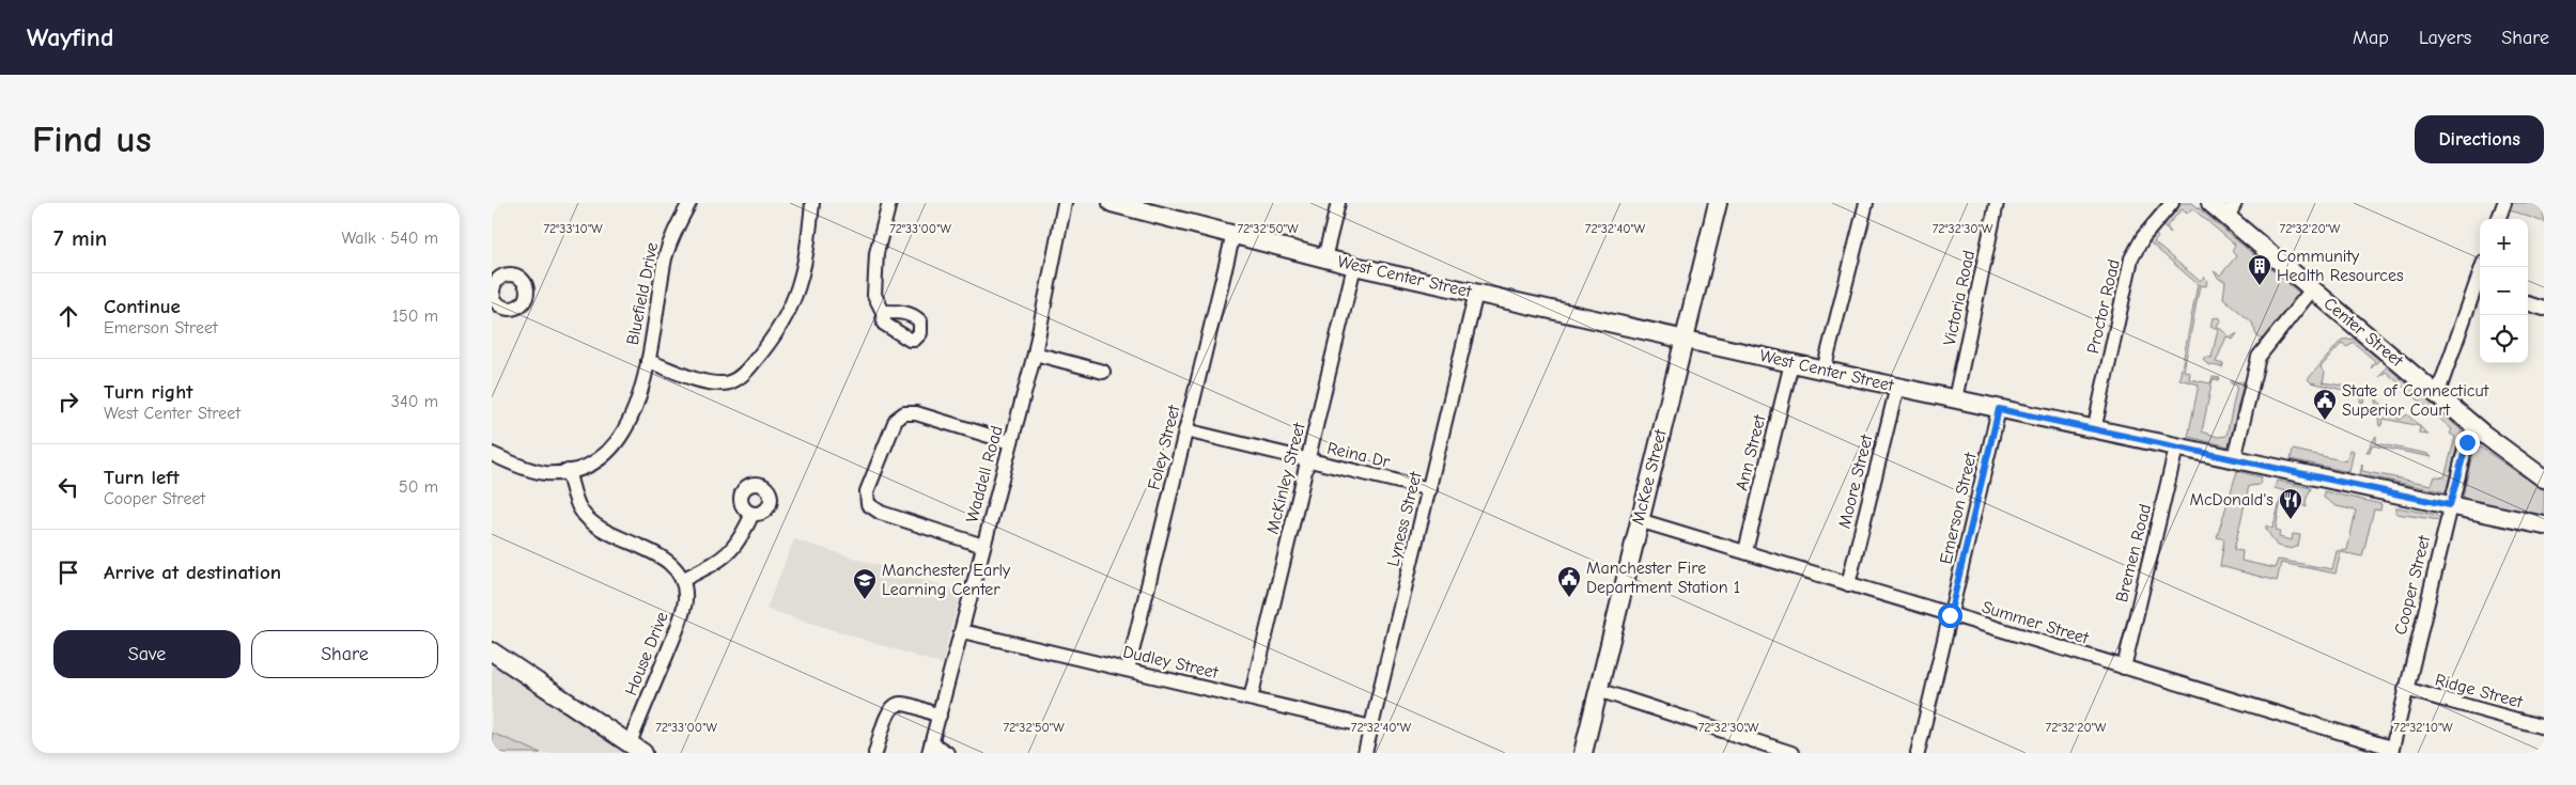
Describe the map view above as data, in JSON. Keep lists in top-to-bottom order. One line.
{"streets":{"main road":["West Center Street","Center Street","McKee Street"],"street":["Bluefield Drive","Victoria Road","Proctor Road","Foley Street","Ann Street","Reina Dr","Waddell Road","McKinley Street","Moore Street","Emerson Street","Lyness Street","Bremen Road","Cooper Street","Summer Street","House Drive","Dudley Street","Ridge Street"]},"crossings":[["West Center Street","Victoria Road"],["West Center Street","Proctor Road"],["West Center Street","Foley Street"],["West Center Street","Ann Street"],["West Center Street","McKee Street"],["West Center Street","McKinley Street"],["West Center Street","Moore Street"],["West Center Street","Emerson Street"],["West Center Street","Lyness Street"],["West Center Street","Bremen Road"],["West Center Street","Cooper Street"],["Center Street","Cooper Street"],["Foley Street","Reina Dr"],["Foley Street","Dudley Street"],["Ann Street","Summer Street"],["Reina Dr","McKinley Street"],["Reina Dr","Lyness Street"],["Waddell Road","Dudley Street"],["McKee Street","Summer Street"],["McKinley Street","Dudley Street"],["Moore Street","Summer Street"],["Emerson Street","Summer Street"],["Lyness Street","Dudley Street"],["Bremen Road","Summer Street"],["Cooper Street","Summer Street"],["Cooper Street","Ridge Street"]],"places":{"building":["Community Health Resources"],"public building":["State of Connecticut Superior Court","Manchester Fire Department Station 1"],"restaurant":["McDonald's"],"school or university":["Manchester Early Learning Center"]},"page":{"header":"Wayfind","nav":["Map","Layers","Share"],"buttons":["Directions",["Save","Share"]],"title":"Find us","heading":["7 min","Walk · 540 m"],"map_buttons":["+","−"],"list":[["Continue","Emerson Street","150 m"],["Turn right","West Center Street","340 m"],["Turn left","Cooper Street","50 m"],"Arrive at destination"]},"coordinates":["72°33'00\"W","72°32'50\"W","72°32'40\"W","72°32'30\"W","72°32'20\"W","72°33'10\"W","72°32'10\"W"]}
